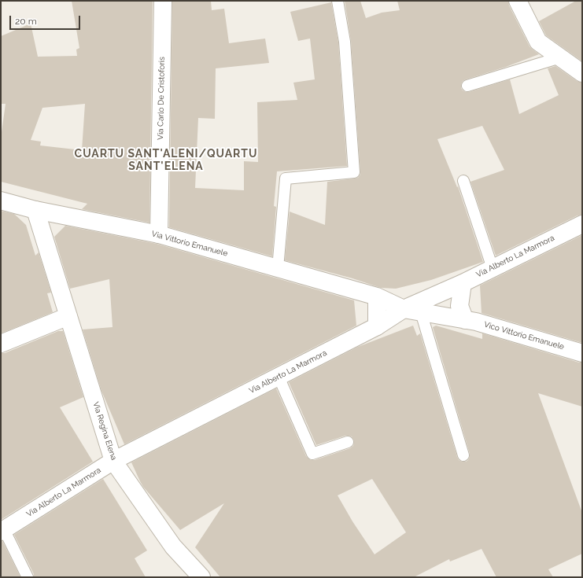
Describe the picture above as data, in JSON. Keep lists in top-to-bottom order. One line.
{"streets":{"street":["Via Carlo De Cristoforis","Via Vittorio Emanuele","Via Alberto La Marmora","Vico Vittorio Emanuele","Via Regina Elena"]},"crossings":[["Via Carlo De Cristoforis","Via Vittorio Emanuele"],["Via Vittorio Emanuele","Via Alberto La Marmora"],["Via Vittorio Emanuele","Vico Vittorio Emanuele"],["Via Vittorio Emanuele","Via Regina Elena"],["Via Alberto La Marmora","Vico Vittorio Emanuele"],["Via Alberto La Marmora","Via Regina Elena"]],"districts":["CUARTU SANT'ALENI/QUARTU SANT'ELENA"],"scale_bar":"20 m"}
